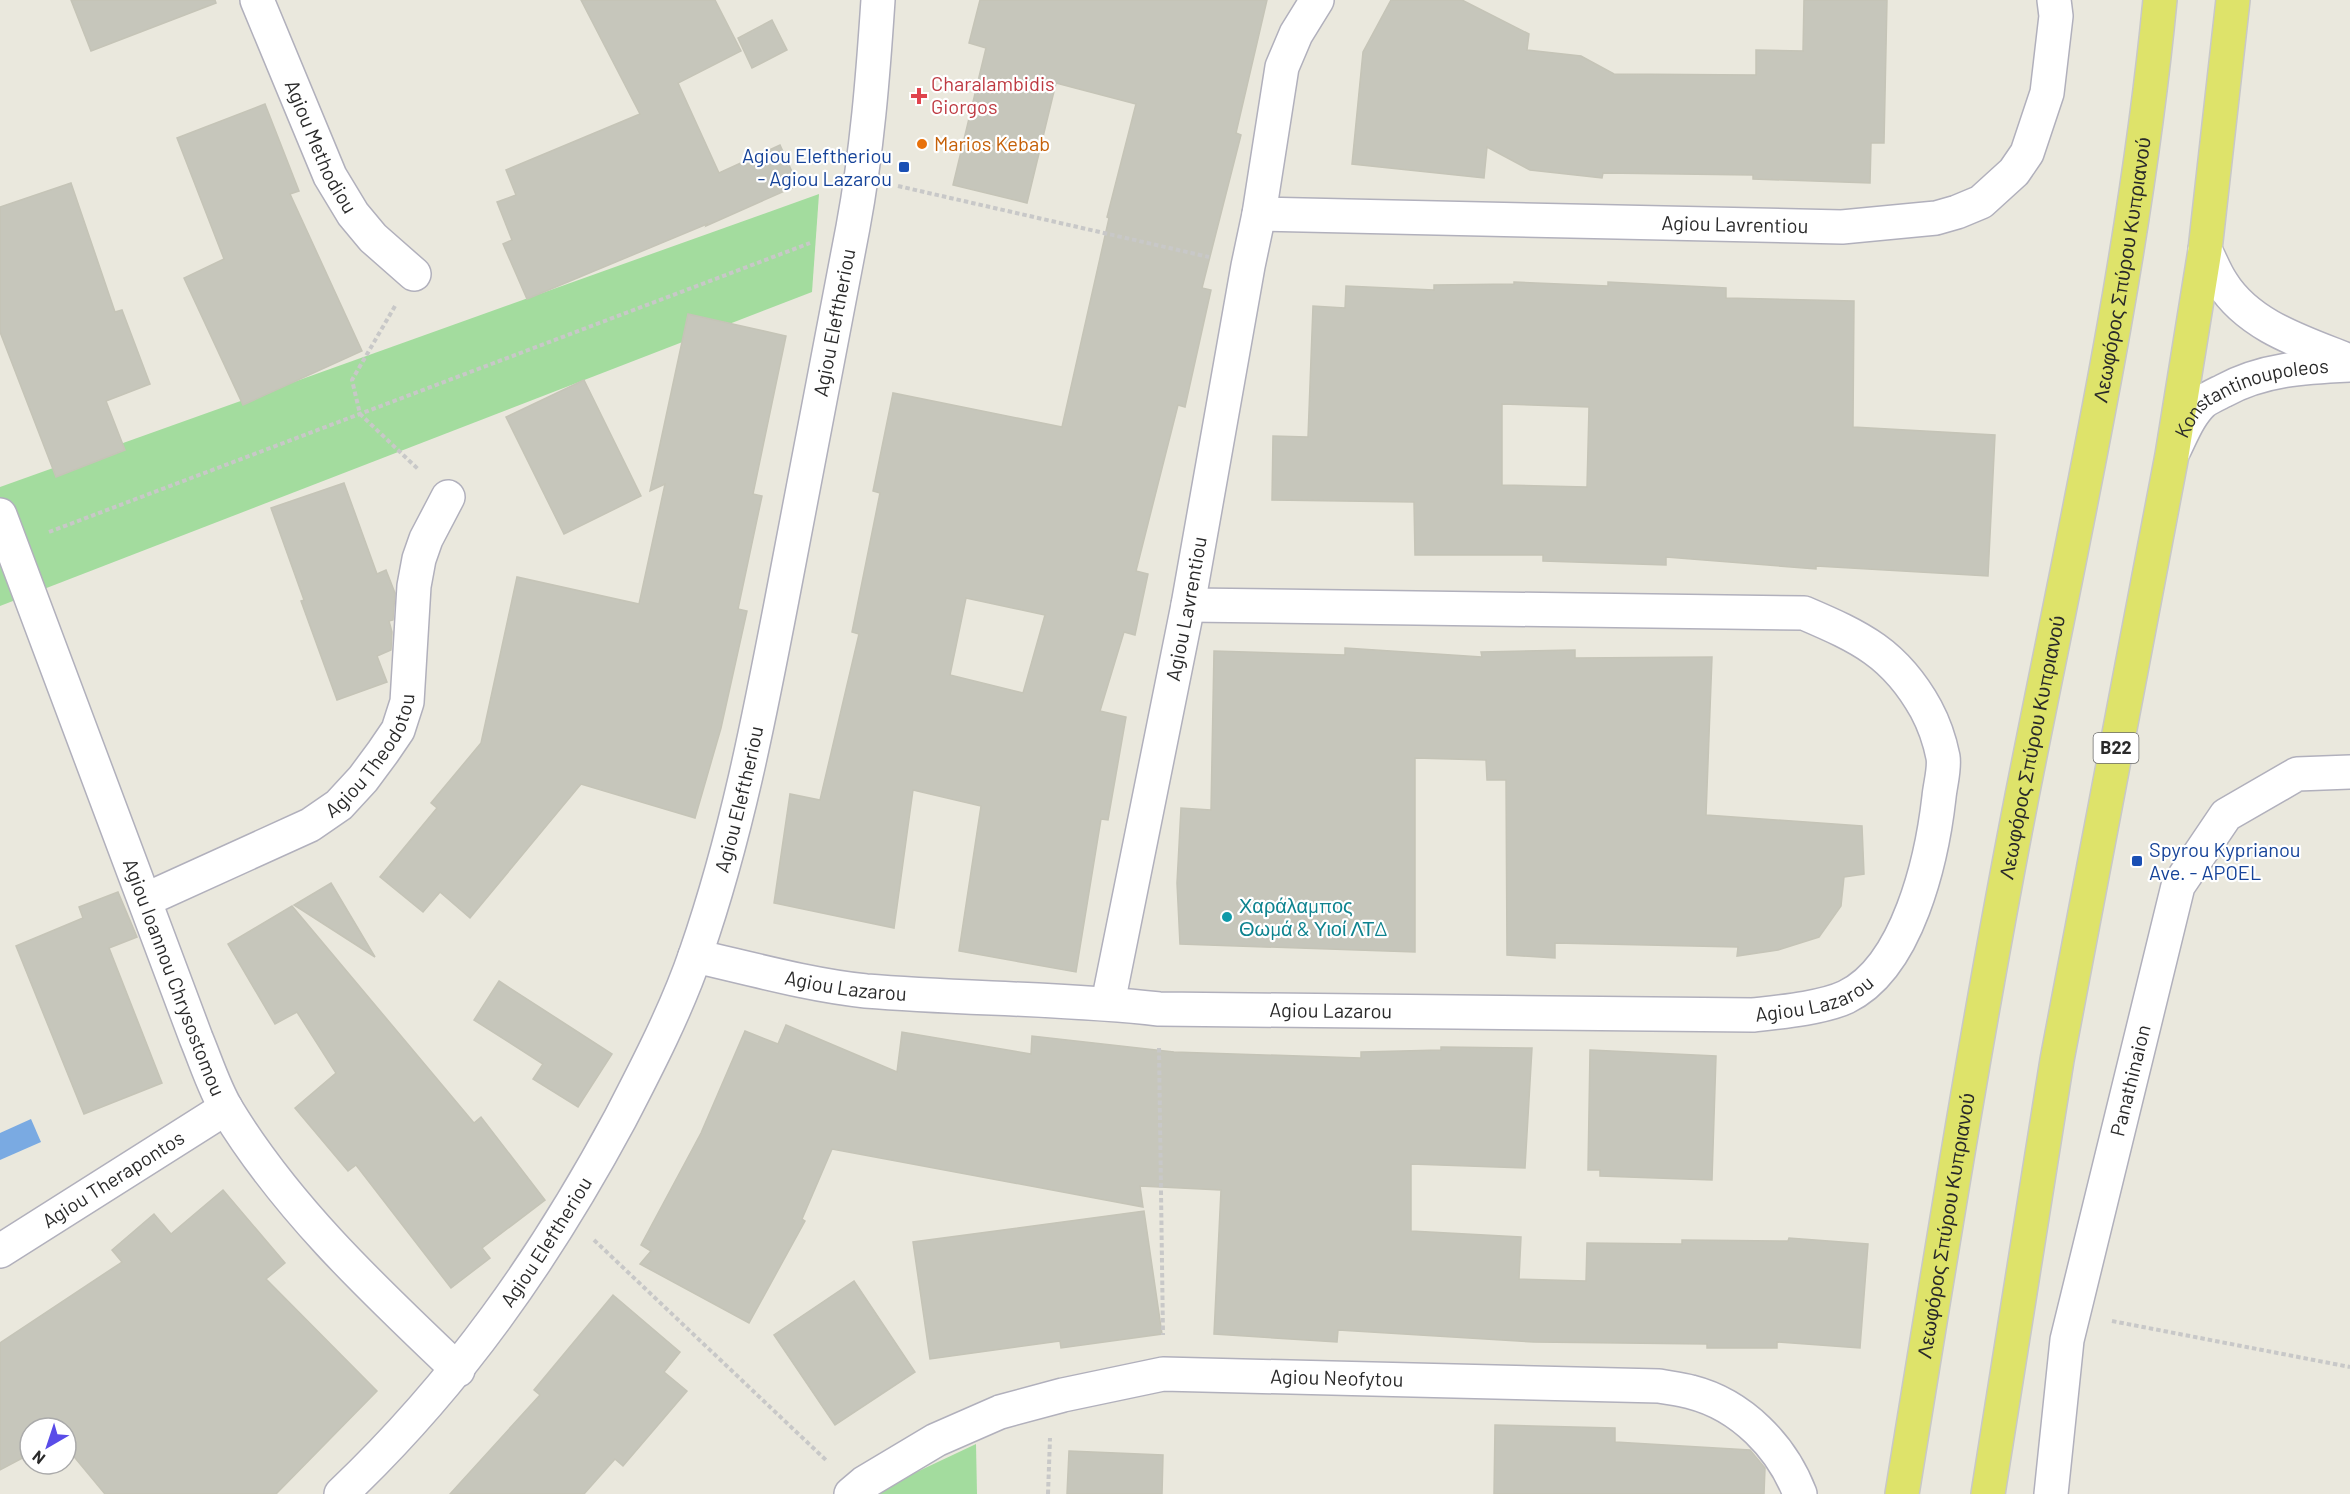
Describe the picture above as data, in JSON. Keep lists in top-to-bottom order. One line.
{"streets":{"main road":["Λεωφόρος Σπύρου Κυπριανού","B22"],"street":["Agiou Methodiou","Agiou Lavrentiou","Agiou Eleftheriou","Konstantinoupoleos","Agiou Theodotou","Agiou Ioannou Chrysostomou","Agiou Lazarou","Panathinaion","Agiou Therapontos","Agiou Neofytou"]},"crossings":[["Agiou Lavrentiou","Agiou Lazarou"],["Agiou Eleftheriou","Agiou Ioannou Chrysostomou"],["Agiou Eleftheriou","Agiou Lazarou"],["Konstantinoupoleos","B22"],["Agiou Theodotou","Agiou Ioannou Chrysostomou"],["Agiou Ioannou Chrysostomou","Agiou Therapontos"]],"places":{"health":["Charalambidis Giorgos"],"other":["Marios Kebab","Χαράλαμπος Θωμά & Υιοί ΛΤΔ"],"transit":["Agiou Eleftheriou - Agiou Lazarou","Spyrou Kyprianou Ave. - APOEL"]},"north":"bottom left"}
